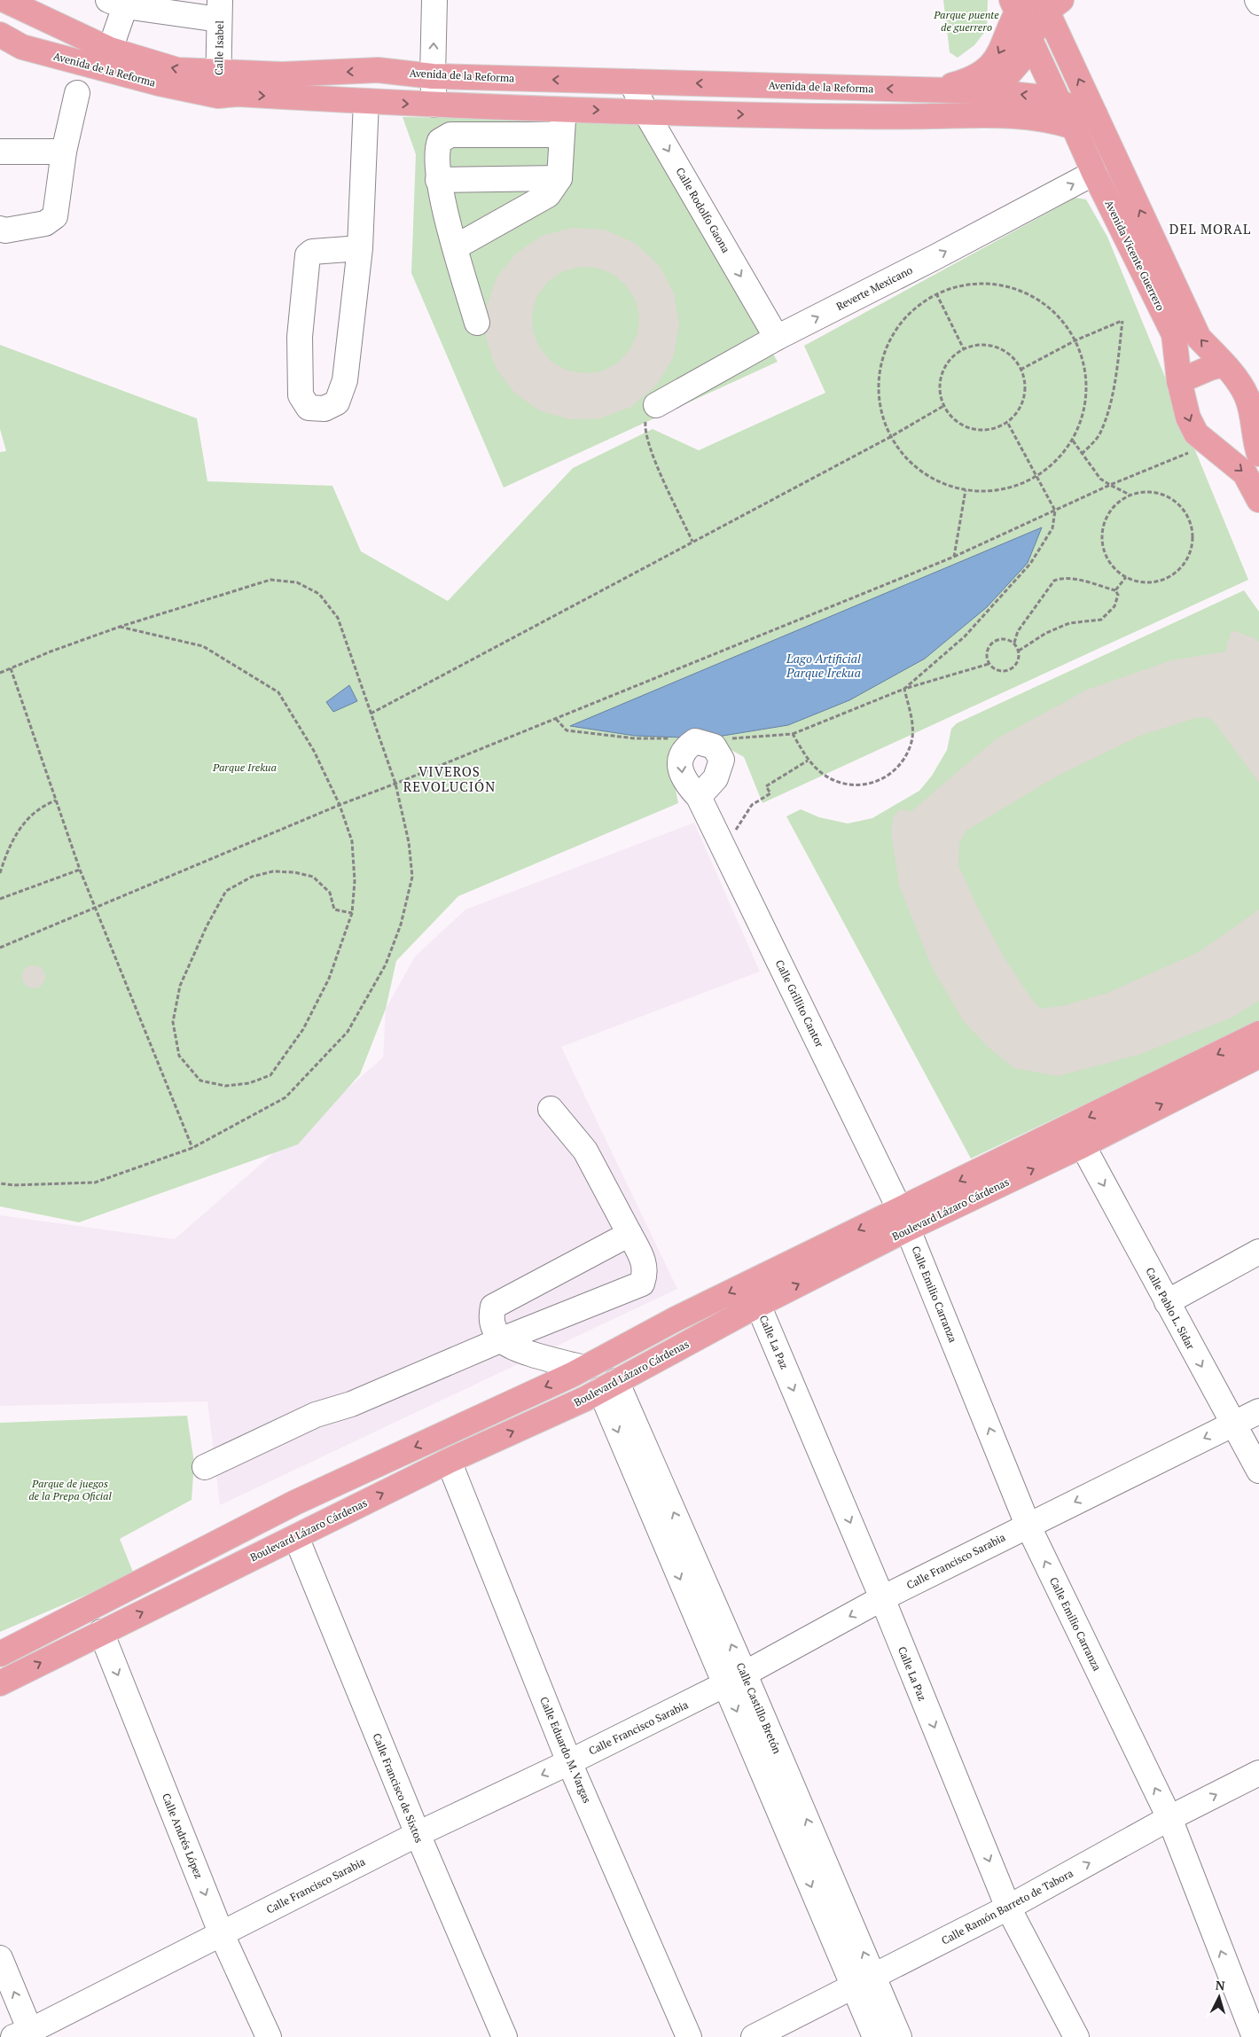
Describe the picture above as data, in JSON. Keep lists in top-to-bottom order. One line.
{"streets":{"main road":["Avenida de la Reforma","Avenida Vicente Guerrero","Boulevard Lázaro Cárdenas"],"street":["Calle Isabel","Calle Rodolfo Gaona","Reverte Mexicano","Calle Grillito Cantor","Calle Emilio Carranza","Calle Pablo L. Sidar","Calle La Paz","Calle Francisco Sarabia","Calle Castillo Bretón","Calle Eduardo M. Vargas","Calle Francisco de Sixtos","Calle Andrés López","Calle Ramón Barreto de Tabora"]},"crossings":[["Calle Isabel","Avenida de la Reforma"],["Avenida de la Reforma","Calle Rodolfo Gaona"],["Avenida de la Reforma","Avenida Vicente Guerrero"],["Calle Rodolfo Gaona","Reverte Mexicano"],["Avenida Vicente Guerrero","Reverte Mexicano"],["Calle Grillito Cantor","Boulevard Lázaro Cárdenas"],["Calle Grillito Cantor","Calle Emilio Carranza"],["Boulevard Lázaro Cárdenas","Calle Emilio Carranza"],["Boulevard Lázaro Cárdenas","Calle Pablo L. Sidar"],["Boulevard Lázaro Cárdenas","Calle La Paz"],["Boulevard Lázaro Cárdenas","Calle Castillo Bretón"],["Boulevard Lázaro Cárdenas","Calle Eduardo M. Vargas"],["Boulevard Lázaro Cárdenas","Calle Francisco de Sixtos"],["Boulevard Lázaro Cárdenas","Calle Andrés López"],["Calle Emilio Carranza","Calle Francisco Sarabia"],["Calle Emilio Carranza","Calle Ramón Barreto de Tabora"],["Calle Pablo L. Sidar","Calle Francisco Sarabia"],["Calle La Paz","Calle Francisco Sarabia"],["Calle La Paz","Calle Ramón Barreto de Tabora"],["Calle Francisco Sarabia","Calle Castillo Bretón"],["Calle Francisco Sarabia","Calle Eduardo M. Vargas"],["Calle Francisco Sarabia","Calle Francisco de Sixtos"],["Calle Francisco Sarabia","Calle Andrés López"],["Calle Castillo Bretón","Calle Ramón Barreto de Tabora"]],"one_way":["Calle Rodolfo Gaona","Reverte Mexicano","Calle Emilio Carranza","Calle Pablo L. Sidar","Calle La Paz","Calle Francisco Sarabia","Calle Andrés López","Calle Ramón Barreto de Tabora"],"districts":["DEL MORAL","VIVEROS REVOLUCIÓN"],"water":["Lago Artificial Parque Irekua"],"parks":["Parque puente de guerrero","Parque Irekua","Parque de juegos de la Prepa Oficial"],"north":"top"}
